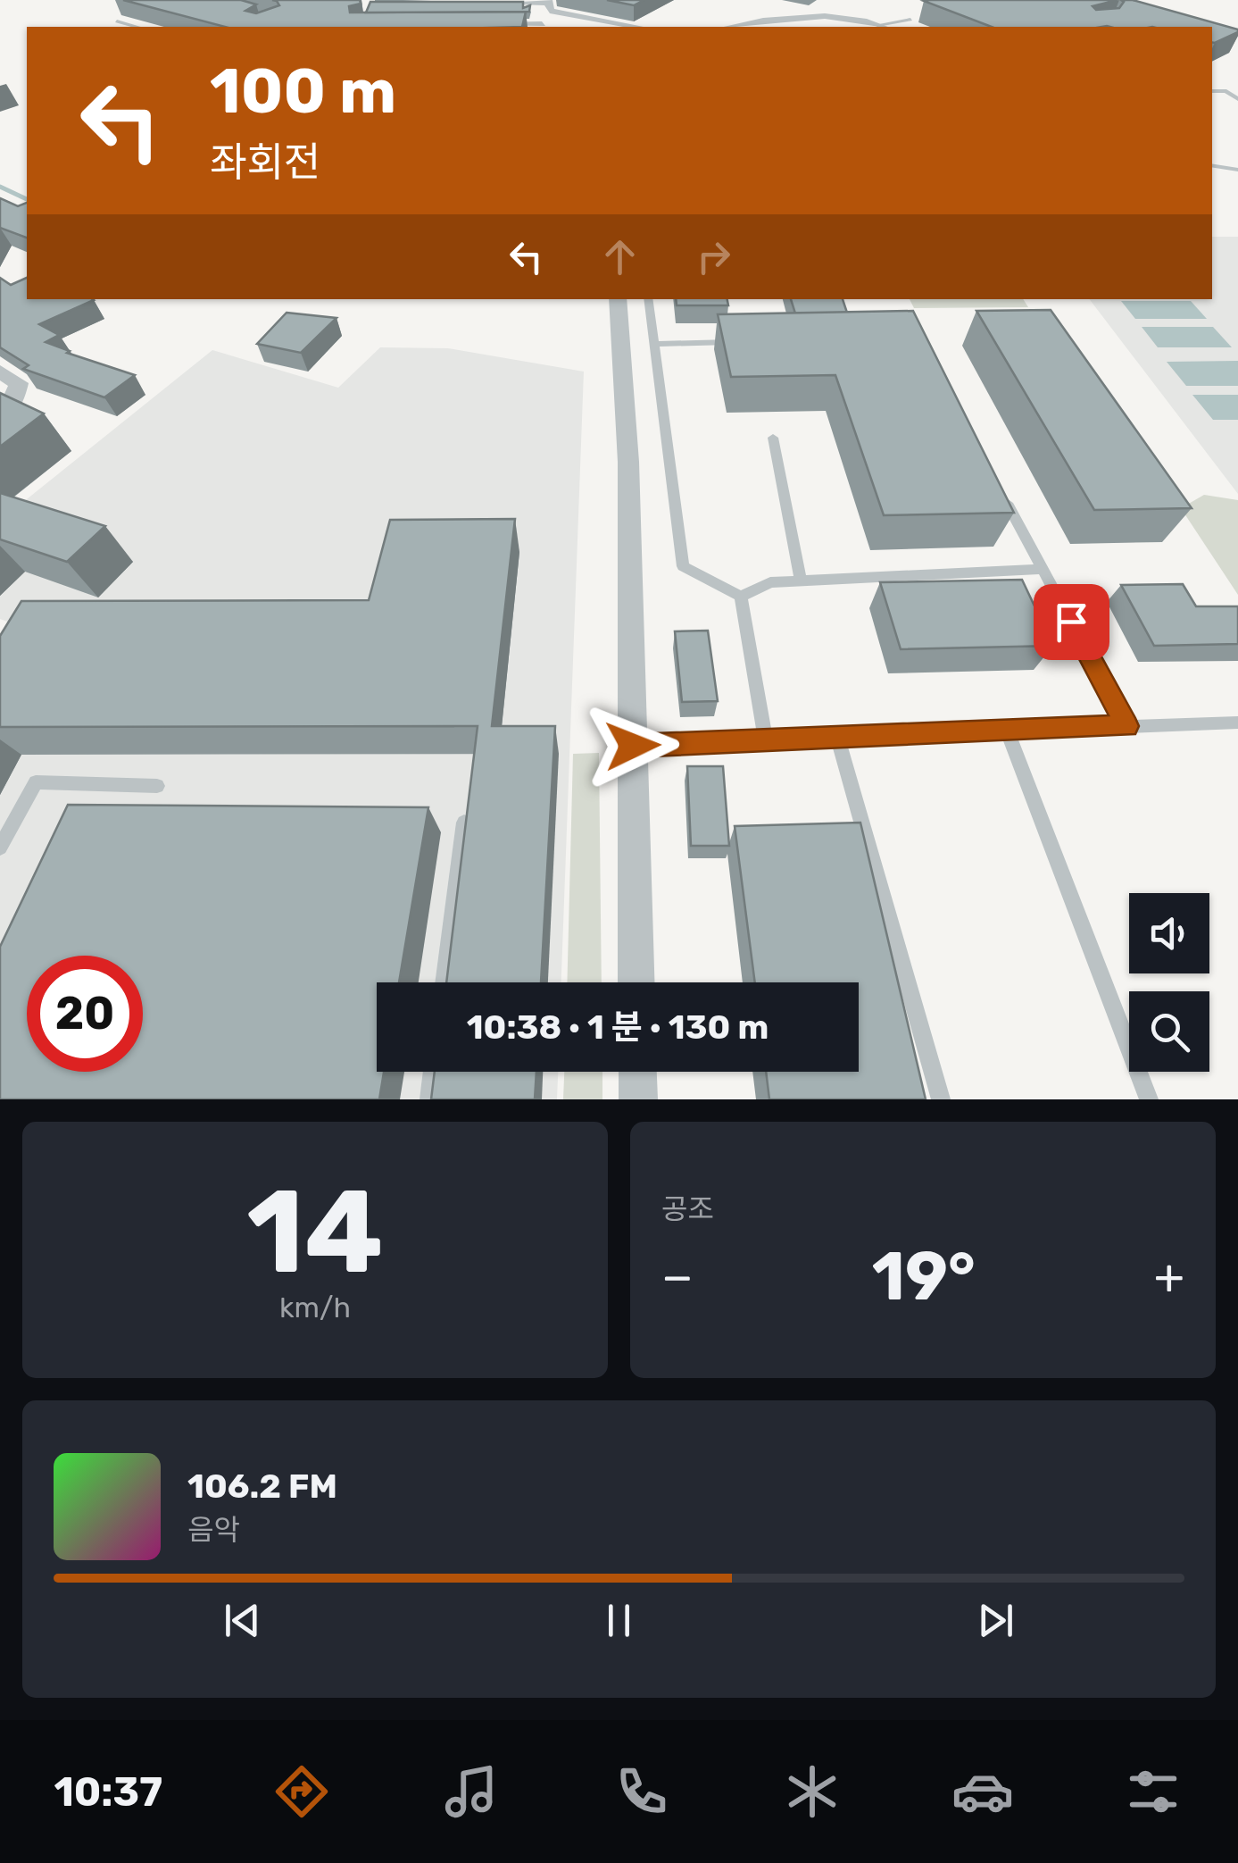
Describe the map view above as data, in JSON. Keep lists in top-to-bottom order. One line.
{"page":{"turn":["100 m","좌회전"],"limit":"20","trip":"10:38 · 1 분 · 130 m","tile":[["14","km/h"],"공조"],"heat":["−","19°","+"],"song":["106.2 FM","음악"],"tabs":"10:37"}}
